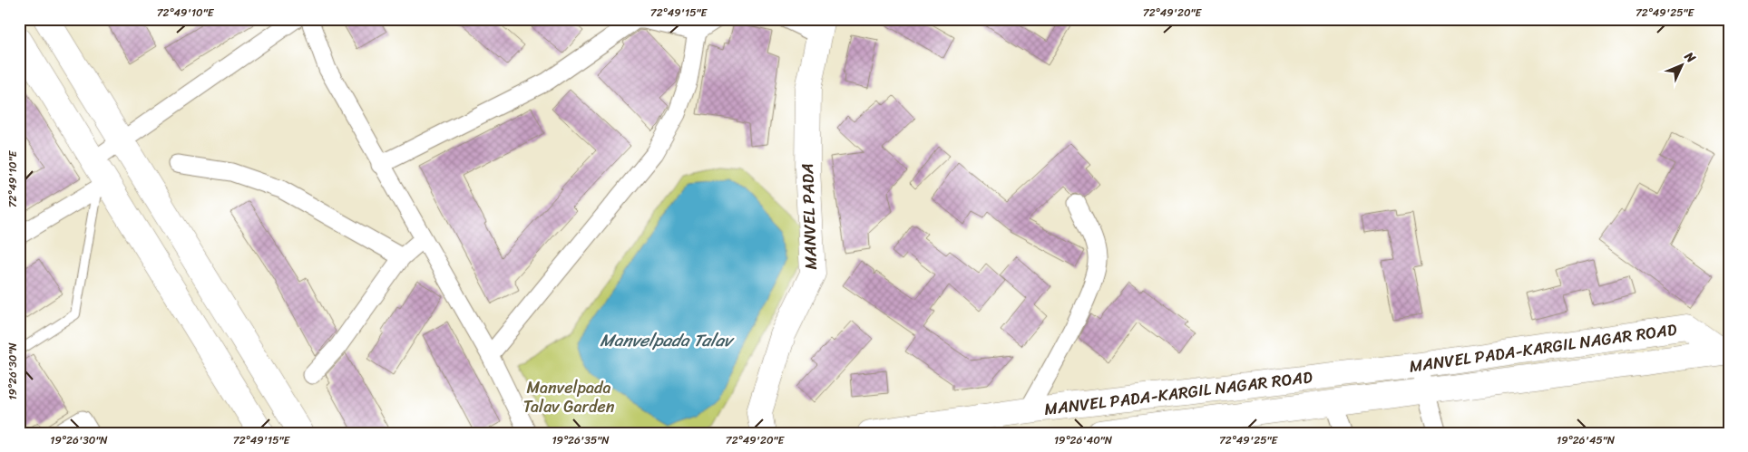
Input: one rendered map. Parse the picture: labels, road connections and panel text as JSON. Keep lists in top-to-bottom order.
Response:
{
  "streets": {
    "street": ["MANVEL PADA", "MANVEL PADA-KARGIL NAGAR ROAD"]
  },
  "water": ["Manvelpada Talav"],
  "parks": ["Manvelpada Talav Garden"],
  "north": "top right",
  "coordinates": [
    "72°49'10\"E",
    "72°49'15\"E",
    "72°49'20\"E",
    "72°49'25\"E",
    "19°26'30\"N",
    "19°26'35\"N",
    "19°26'40\"N",
    "19°26'45\"N"
  ]
}
